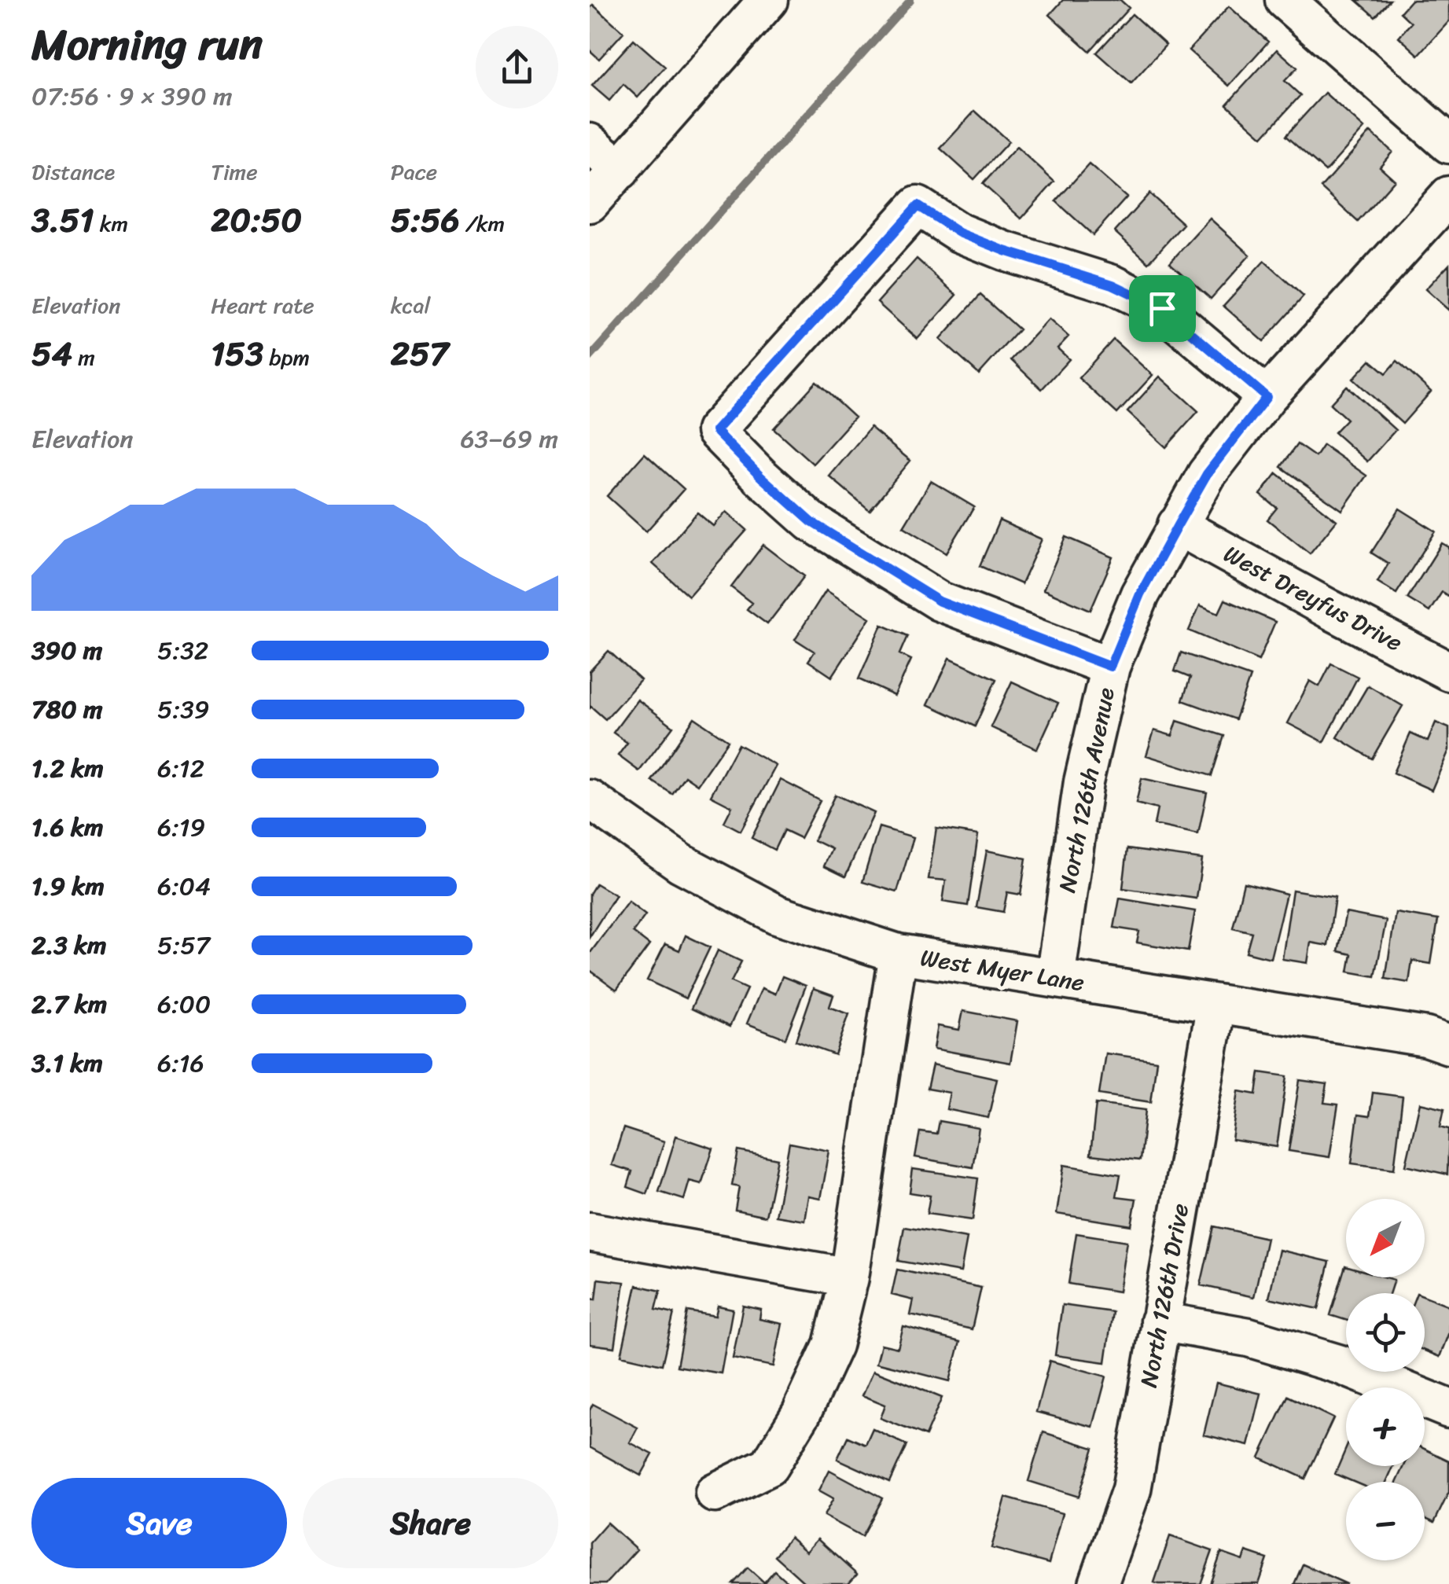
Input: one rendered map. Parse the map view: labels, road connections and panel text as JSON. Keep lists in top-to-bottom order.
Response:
{
  "streets": {
    "street": [
      "West Dreyfus Drive",
      "North 126th Avenue",
      "West Myer Lane",
      "North 126th Drive"
    ]
  },
  "crossings": [
    ["West Dreyfus Drive", "North 126th Avenue"],
    ["North 126th Avenue", "West Myer Lane"],
    ["West Myer Lane", "North 126th Drive"]
  ],
  "north": "bottom left",
  "page": {
    "heading": ["Morning run", "07:56 · 9 × 390 m"],
    "stats": [
      ["Distance", "3.51 km"],
      ["Time", "20:50"],
      ["Pace", "5:56 /km"],
      ["Elevation", "54 m"],
      ["Heart rate", "153 bpm"],
      ["kcal", "257"]
    ],
    "chart": ["Elevation", "63–69 m"],
    "list": [
      {
        "name": "390 m",
        "note": "5:32"
      },
      {
        "name": "780 m",
        "note": "5:39"
      },
      {
        "name": "1.2 km",
        "note": "6:12"
      },
      {
        "name": "1.6 km",
        "note": "6:19"
      },
      {
        "name": "1.9 km",
        "note": "6:04"
      },
      {
        "name": "2.3 km",
        "note": "5:57"
      },
      {
        "name": "2.7 km",
        "note": "6:00"
      },
      {
        "name": "3.1 km",
        "note": "6:16"
      }
    ],
    "map_buttons": ["+", "−"],
    "buttons": ["Save", "Share"]
  }
}
